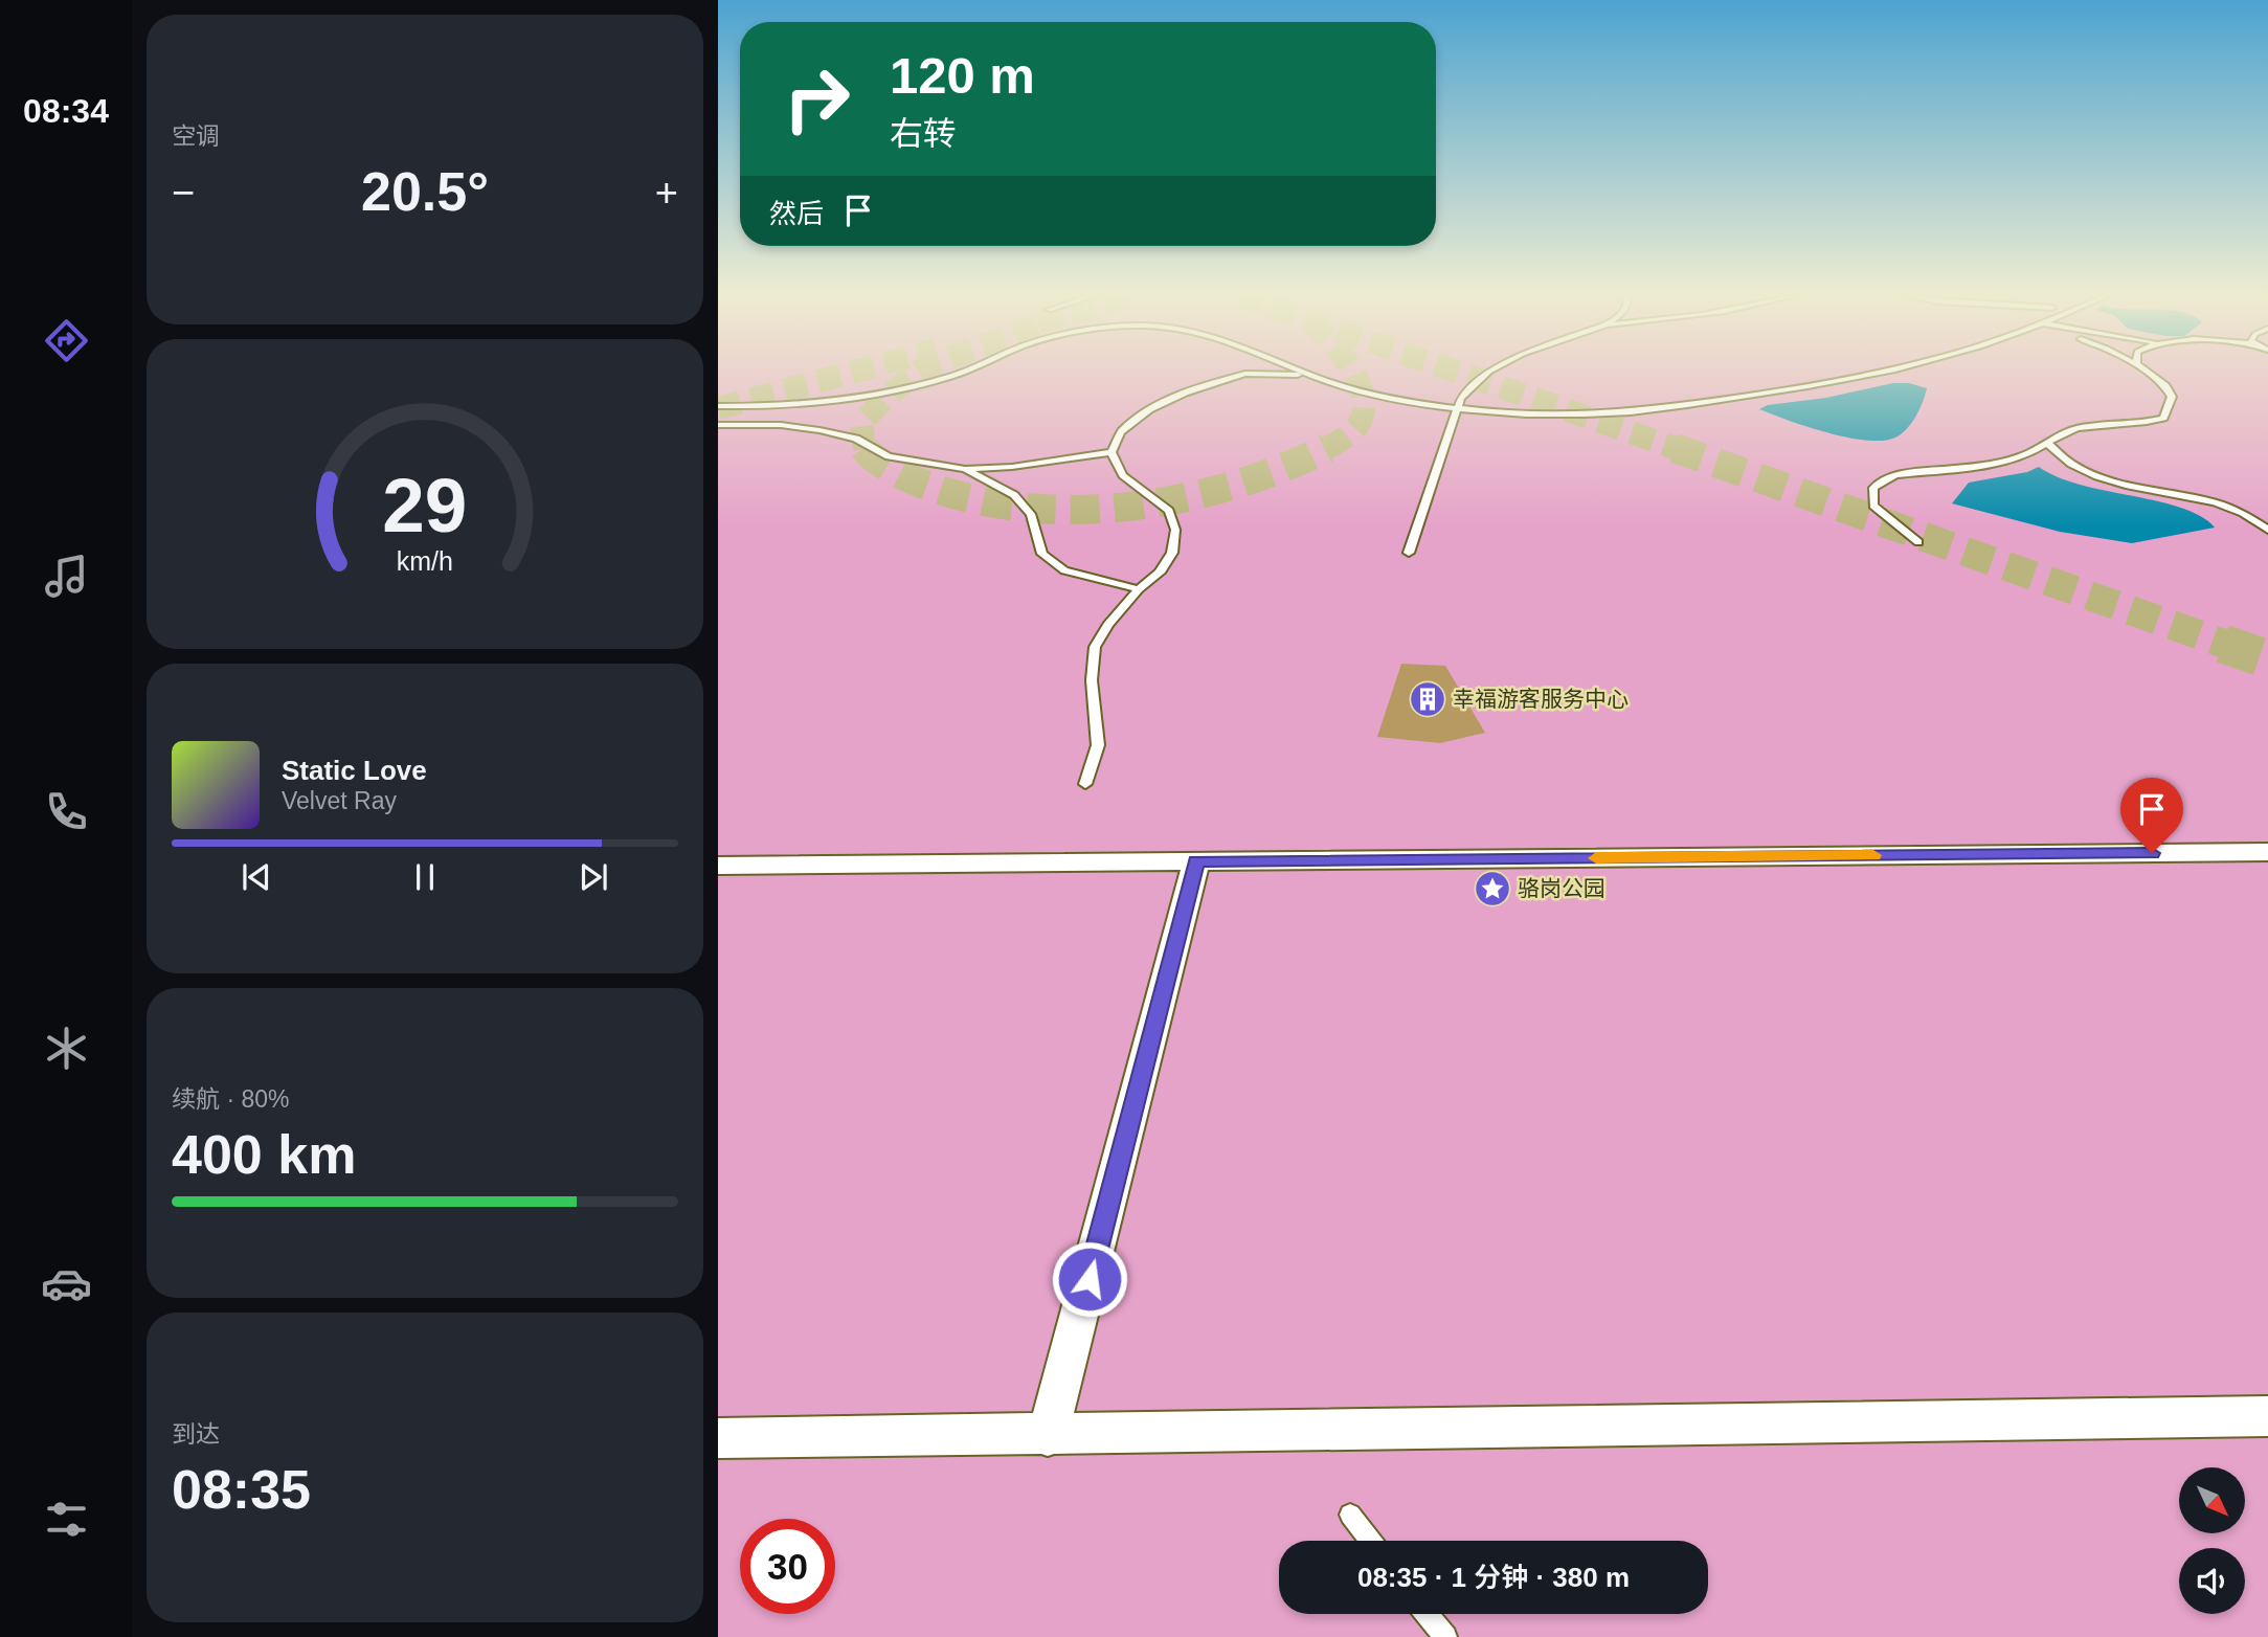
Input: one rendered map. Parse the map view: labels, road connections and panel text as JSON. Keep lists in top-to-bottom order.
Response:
{
  "places": {
    "building": ["幸福游客服务中心"],
    "place": ["骆岗公园"]
  },
  "north": "bottom right",
  "page": {
    "tabs": "08:34",
    "tile": [
      "空调",
      ["续航 · 80%", "400 km"],
      ["到达", "08:35"]
    ],
    "turn": ["120 m", "右转"],
    "heat": ["−", "20.5°", "+"],
    "then": "然后",
    "song": ["Static Love", "Velvet Ray"],
    "limit": "30",
    "trip": "08:35 · 1 分钟 · 380 m",
    "gauge": ["29", "km/h"]
  }
}
